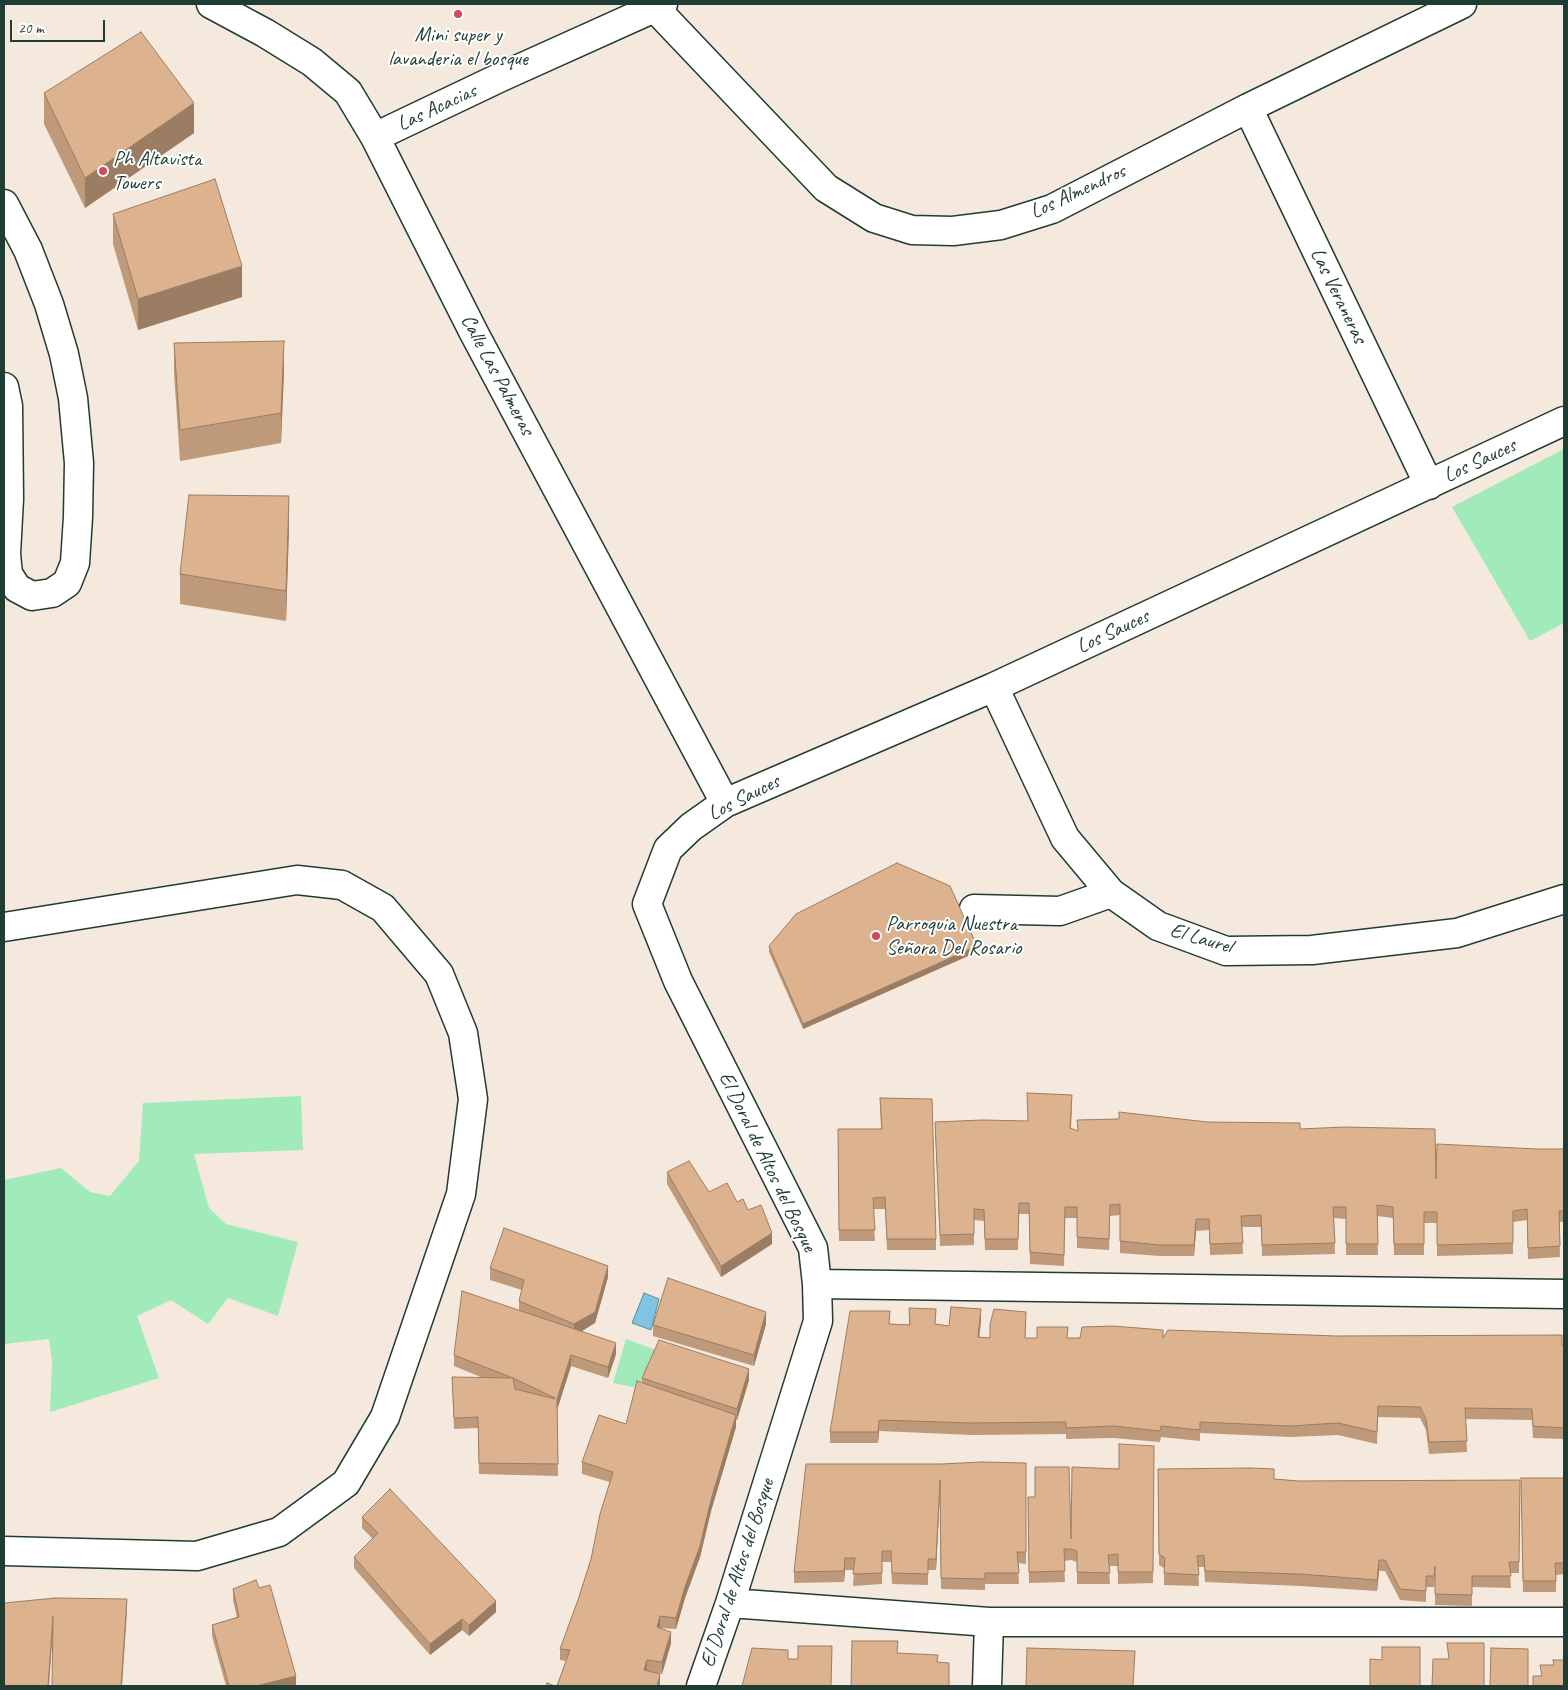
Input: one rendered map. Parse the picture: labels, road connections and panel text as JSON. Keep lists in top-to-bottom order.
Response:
{
  "streets": {
    "street": [
      "Las Acacias",
      "Los Almendros",
      "Las Veraneras",
      "Calle Las Palmeras",
      "Los Sauces",
      "El Laurel",
      "El Doral de Altos del Bosque"
    ]
  },
  "crossings": [
    ["Las Acacias", "Los Almendros"],
    ["Las Acacias", "Calle Las Palmeras"],
    ["Los Almendros", "Las Veraneras"],
    ["Las Veraneras", "Los Sauces"],
    ["Calle Las Palmeras", "Los Sauces"],
    ["Los Sauces", "El Laurel"],
    ["Los Sauces", "El Doral de Altos del Bosque"]
  ],
  "places": ["Mini super y lavanderia el bosque", "Ph Altavista Towers", "Parroquia Nuestra Señora Del Rosario"],
  "scale_bar": "20 m"
}
